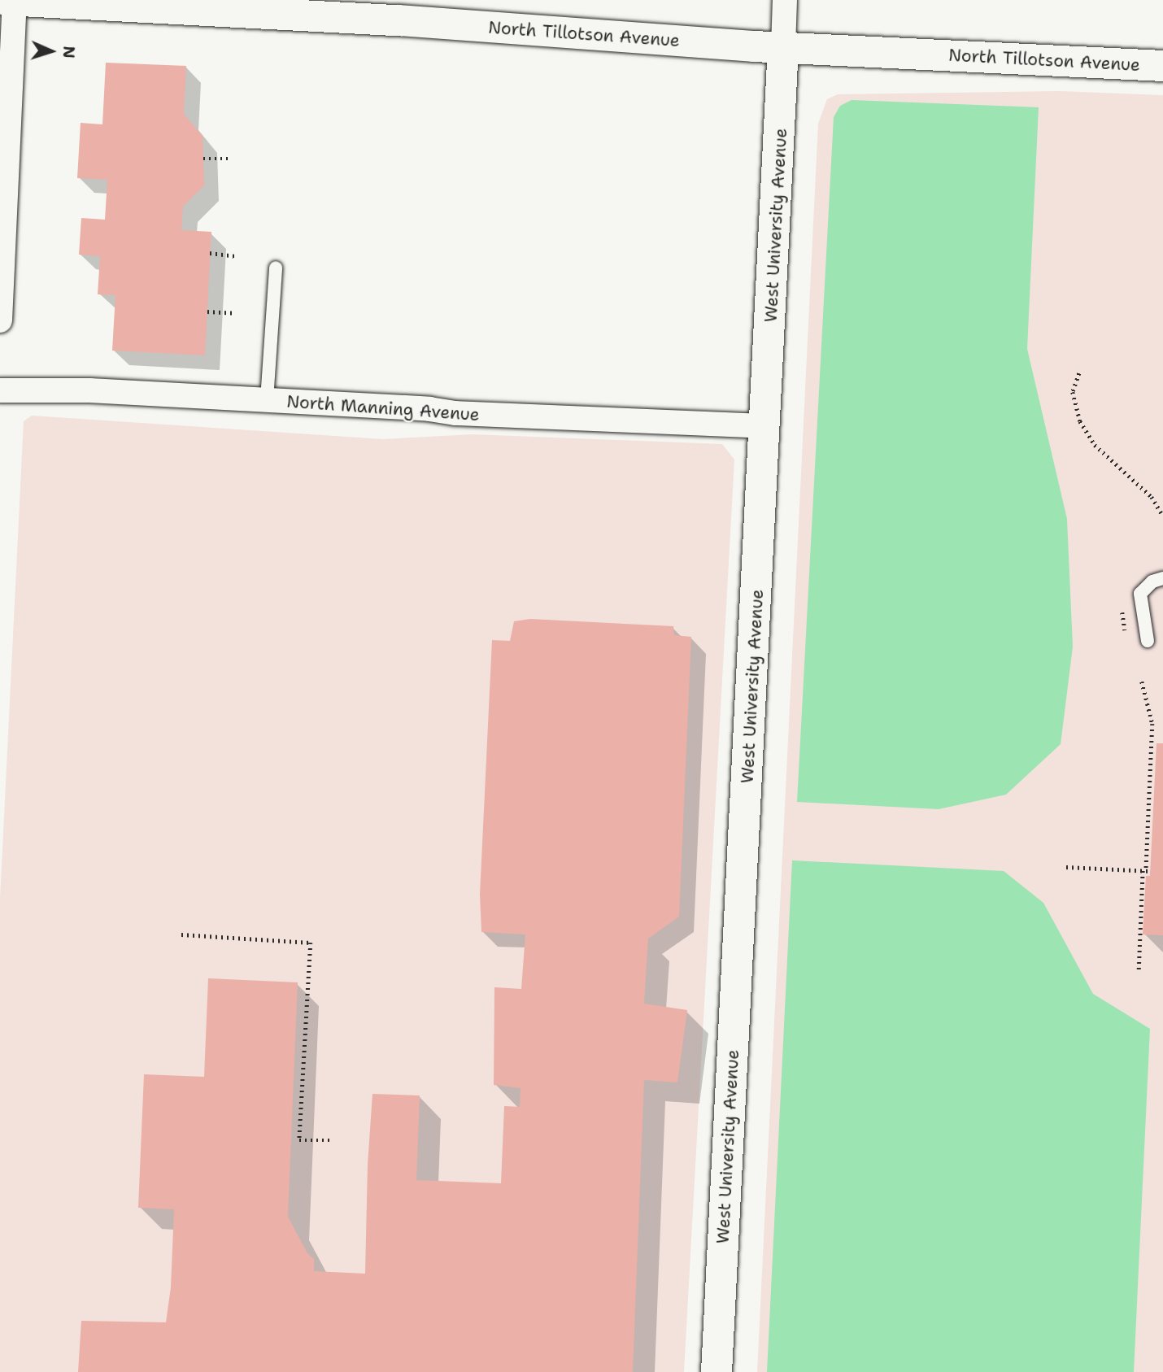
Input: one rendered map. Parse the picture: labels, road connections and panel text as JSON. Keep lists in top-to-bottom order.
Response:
{
  "streets": {
    "street": ["North Tillotson Avenue", "West University Avenue", "North Manning Avenue"]
  },
  "crossings": [
    ["North Tillotson Avenue", "West University Avenue"],
    ["West University Avenue", "North Manning Avenue"]
  ],
  "north": "right"
}
